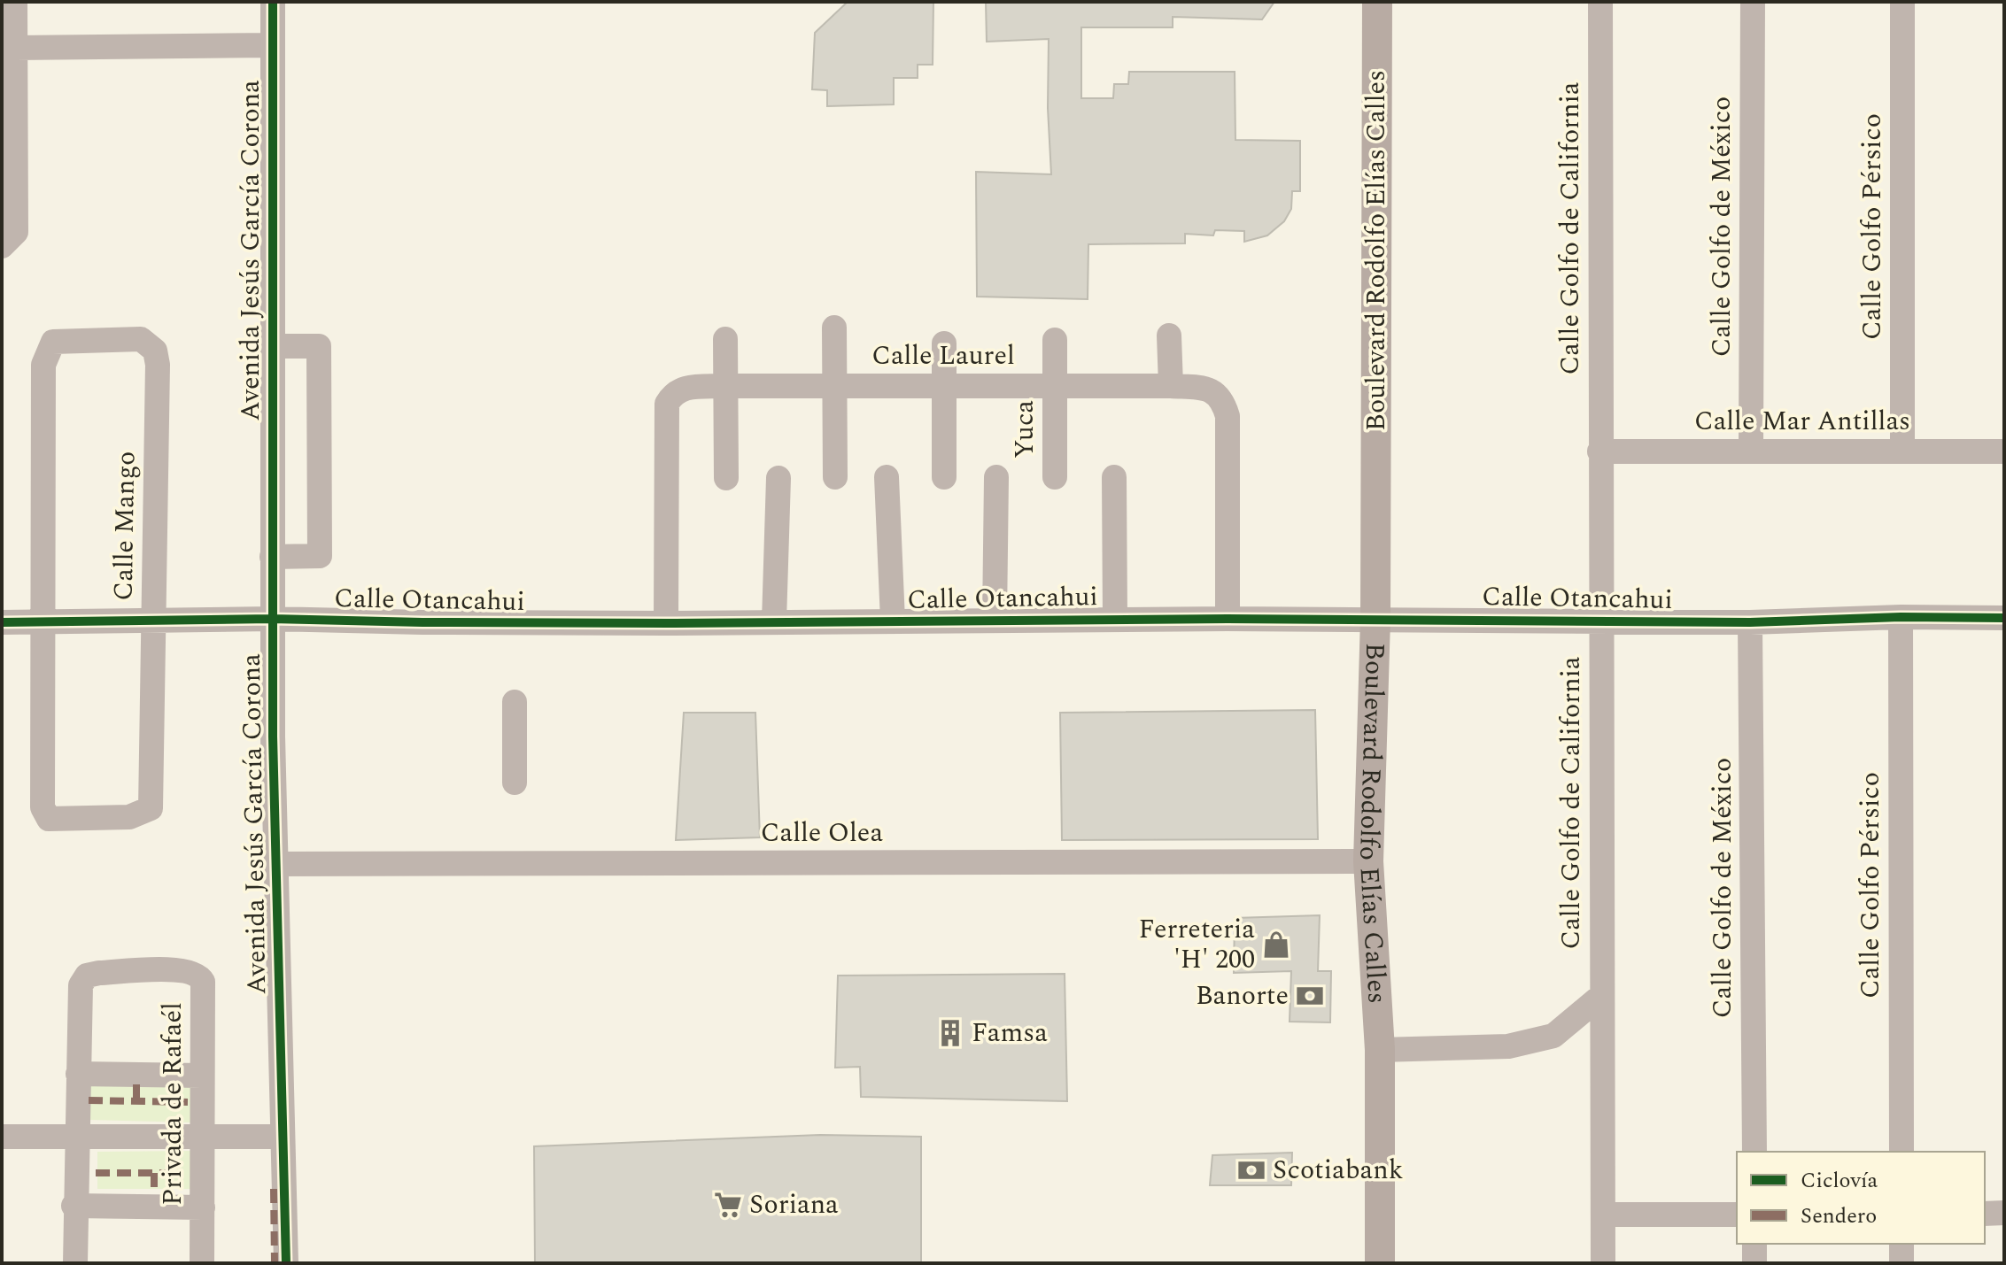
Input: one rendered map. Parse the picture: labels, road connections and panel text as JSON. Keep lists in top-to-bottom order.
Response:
{
  "streets": {
    "main road": ["Boulevard Rodolfo Elías Calles"],
    "street": [
      "Calle Golfo de México",
      "Calle Golfo Pérsico",
      "Calle Golfo de California",
      "Avenida Jesús García Corona",
      "Calle Laurel",
      "Calle Mar Antillas",
      "Yuca",
      "Calle Mango",
      "Calle Otancahui",
      "Calle Olea",
      "Privada de Rafaél"
    ]
  },
  "crossings": [
    ["Calle Golfo de México", "Calle Mar Antillas"],
    ["Calle Golfo de México", "Calle Otancahui"],
    ["Calle Golfo Pérsico", "Calle Mar Antillas"],
    ["Calle Golfo Pérsico", "Calle Otancahui"],
    ["Calle Golfo de California", "Calle Mar Antillas"],
    ["Calle Golfo de California", "Calle Otancahui"],
    ["Avenida Jesús García Corona", "Calle Otancahui"],
    ["Avenida Jesús García Corona", "Calle Olea"],
    ["Boulevard Rodolfo Elías Calles", "Calle Otancahui"],
    ["Boulevard Rodolfo Elías Calles", "Calle Olea"],
    ["Calle Laurel", "Yuca"],
    ["Calle Laurel", "Calle Otancahui"],
    ["Calle Mango", "Calle Otancahui"]
  ],
  "places": {
    "shop": ["Ferreteria 'H' 200"],
    "bank": ["Banorte", "Scotiabank"],
    "building": ["Famsa"],
    "supermarket": ["Soriana"]
  },
  "legend": ["Ciclovía", "Sendero"]
}
